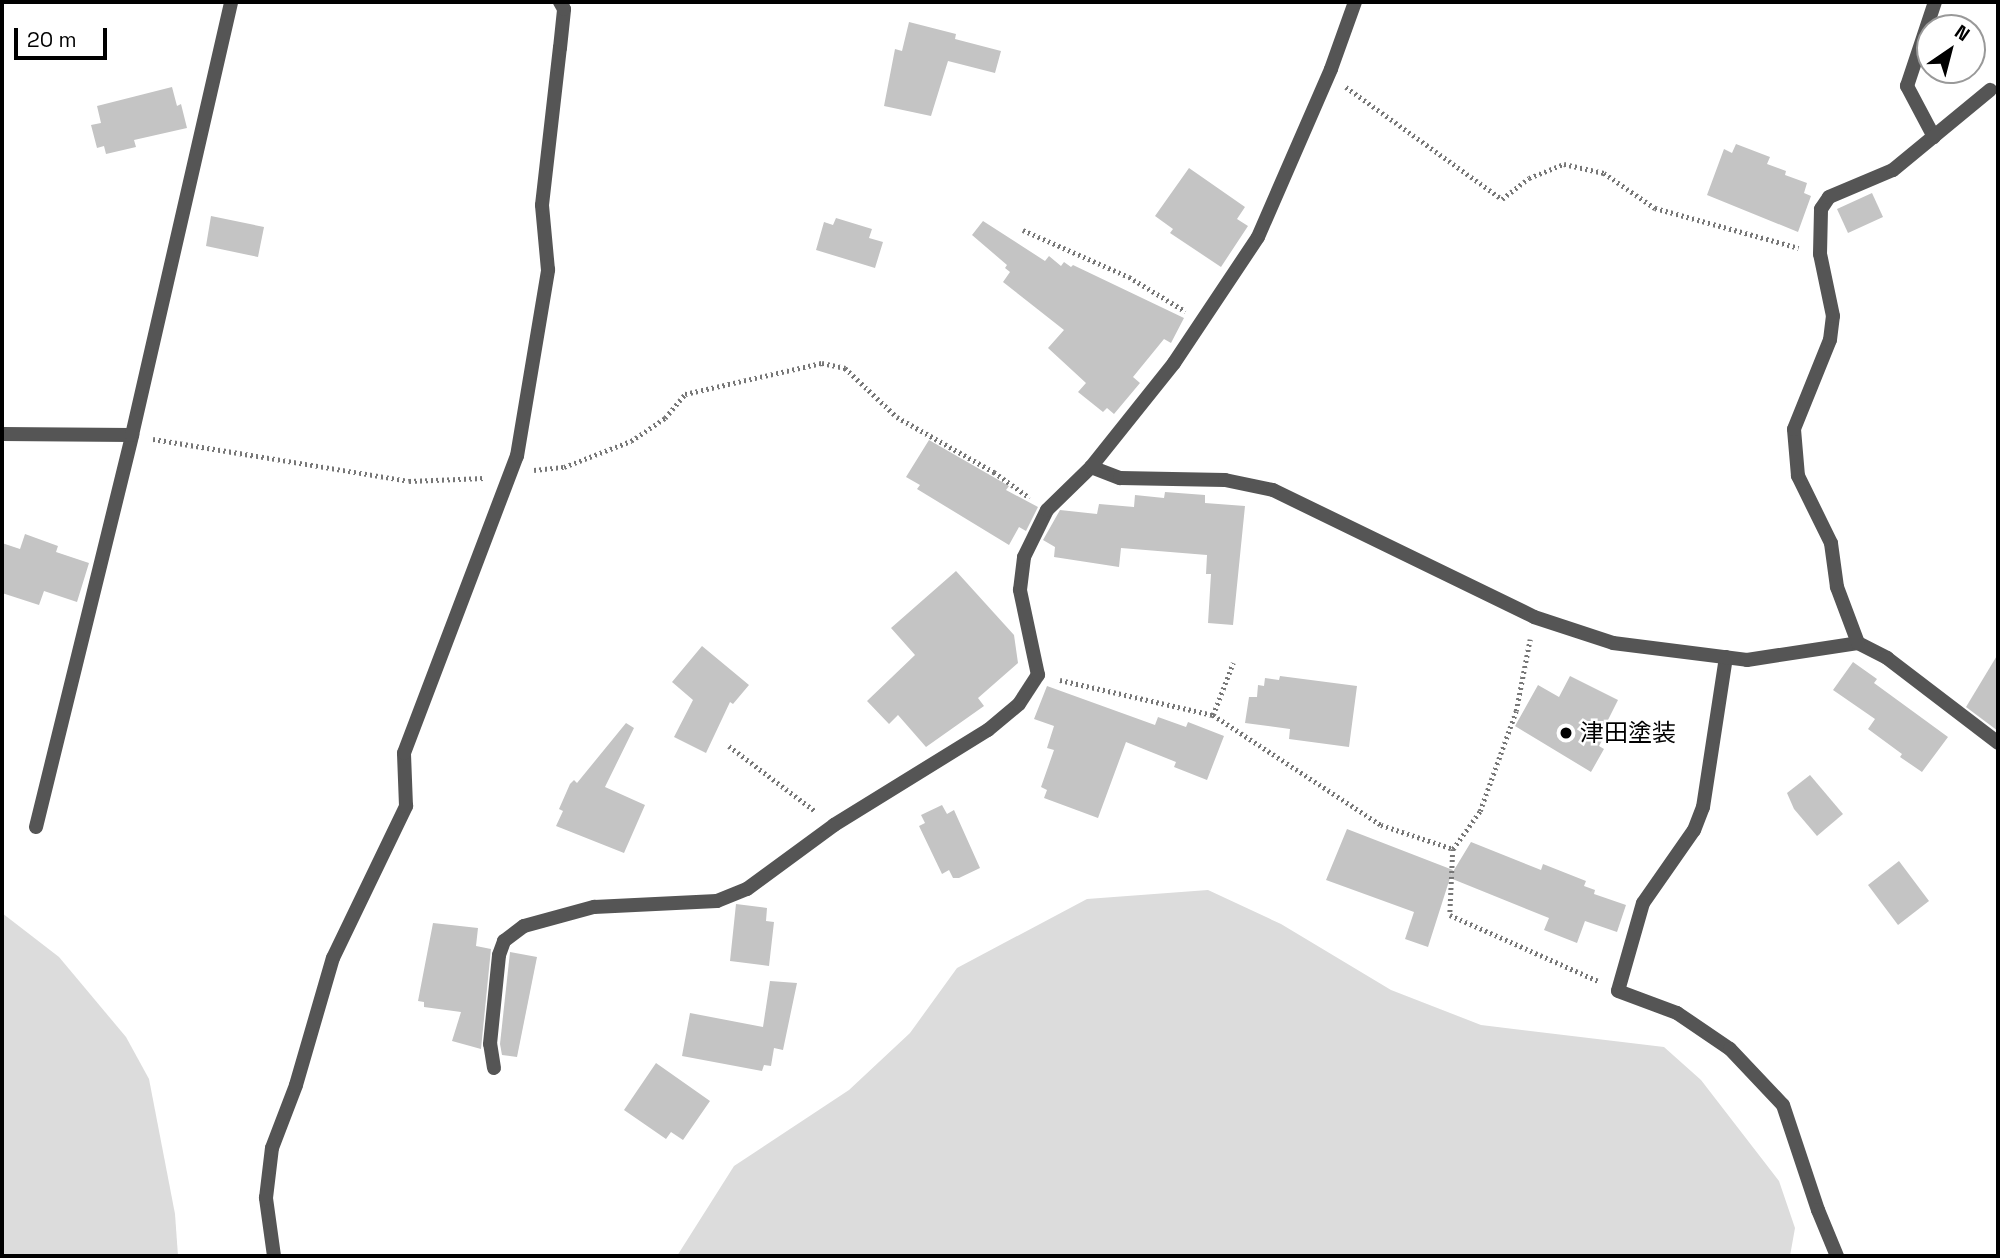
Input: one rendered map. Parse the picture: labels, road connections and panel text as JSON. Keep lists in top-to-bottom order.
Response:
{
  "places": ["津田塗装"],
  "scale_bar": "20 m",
  "north": "top right"
}
